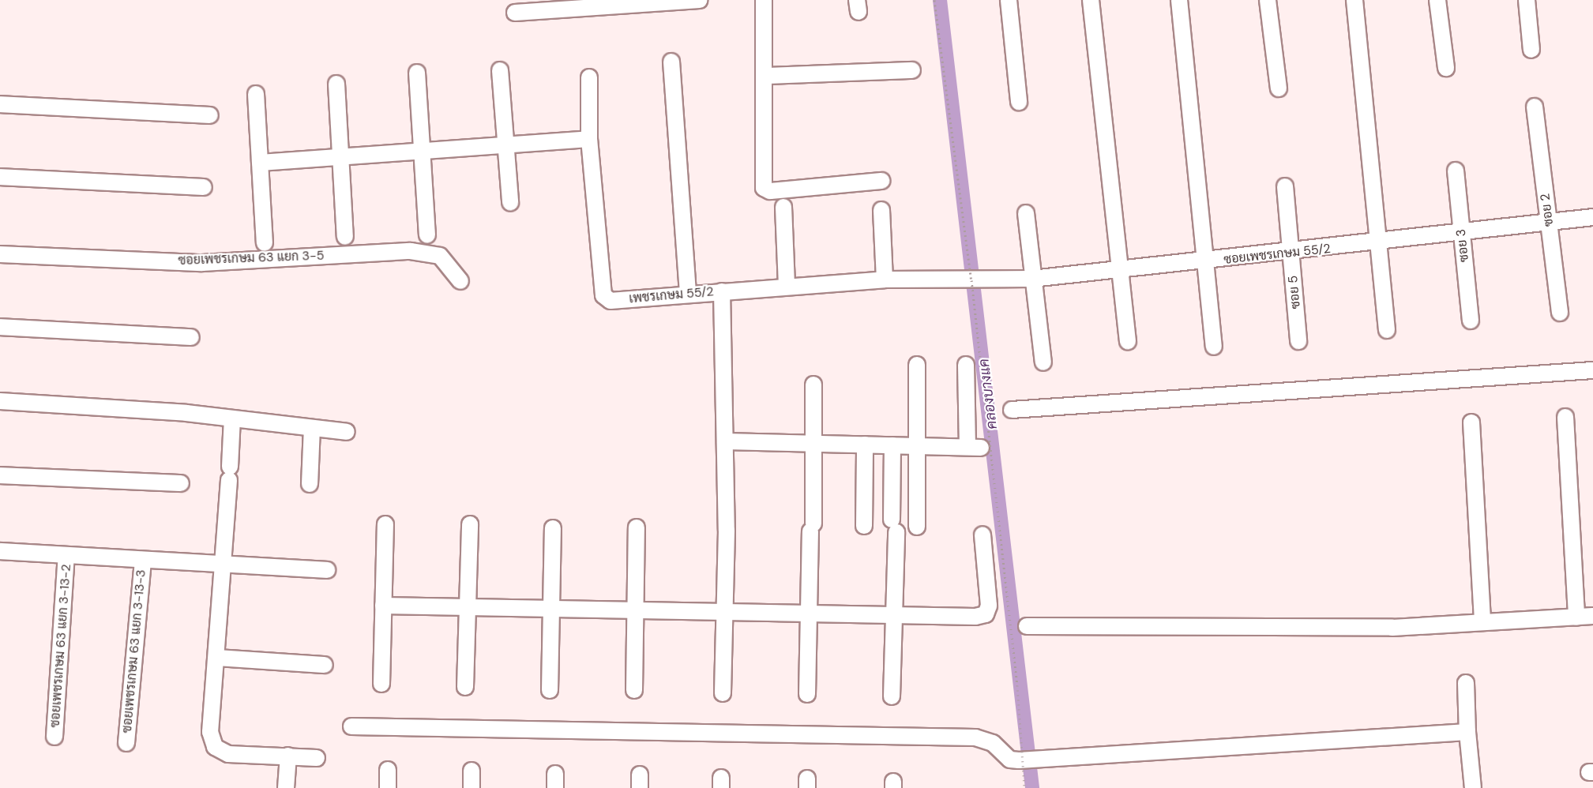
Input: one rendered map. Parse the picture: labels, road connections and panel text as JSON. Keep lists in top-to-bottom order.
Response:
{
  "streets": {
    "street": [
      "ซอย 2",
      "ซอย 3",
      "ซอยเพชรเกษม 55/2",
      "ซอยเพชรเกษม 63 แยก 3-5",
      "ซอย 5",
      "เพชรเกษม 55/2",
      "ซอยเพชรเกษม 63 แยก 3-13-2",
      "ซอยเพชรเกษม 63 แยก 3-13-3"
    ]
  },
  "crossings": [
    ["ซอย 2", "ซอยเพชรเกษม 55/2"],
    ["ซอย 3", "ซอยเพชรเกษม 55/2"],
    ["ซอยเพชรเกษม 55/2", "ซอย 5"],
    ["ซอยเพชรเกษม 55/2", "เพชรเกษม 55/2"]
  ],
  "water": ["คลองบางแค"]
}
